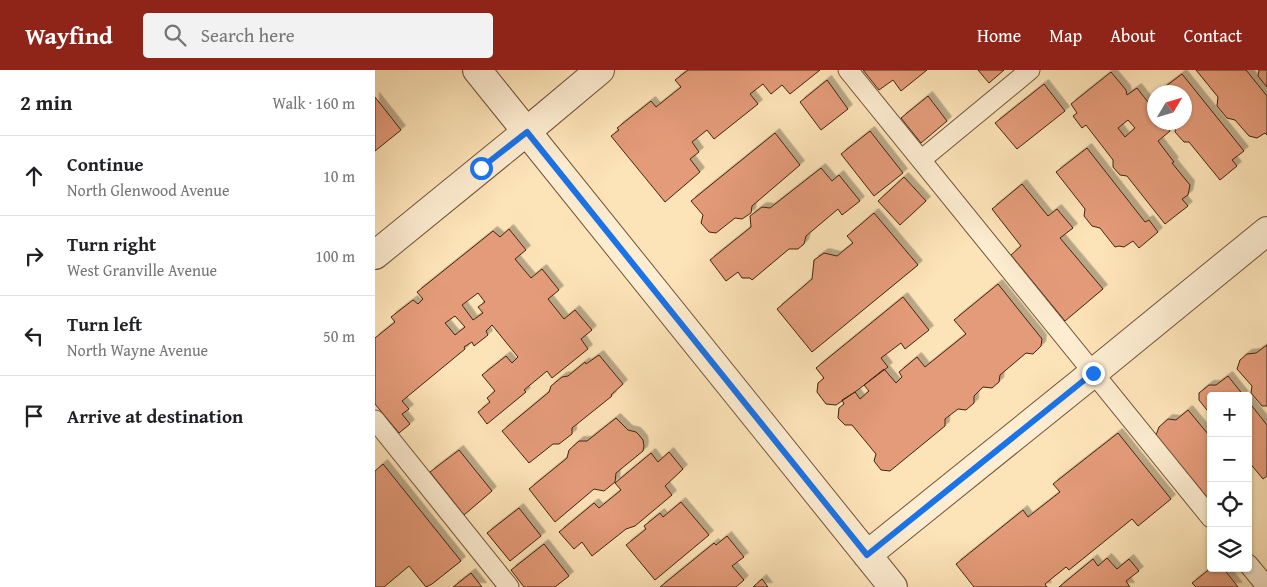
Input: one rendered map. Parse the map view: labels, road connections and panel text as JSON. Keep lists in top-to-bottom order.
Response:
{
  "north": "top right",
  "page": {
    "header": "Wayfind",
    "search": "Search here",
    "nav": [
      "Home",
      "Map",
      "About",
      "Contact"
    ],
    "heading": ["2 min", "Walk · 160 m"],
    "list": [
      ["Continue", "North Glenwood Avenue", "10 m"],
      ["Turn right", "West Granville Avenue", "100 m"],
      ["Turn left", "North Wayne Avenue", "50 m"],
      "Arrive at destination"
    ],
    "map_buttons": ["+", "−"]
  }
}
